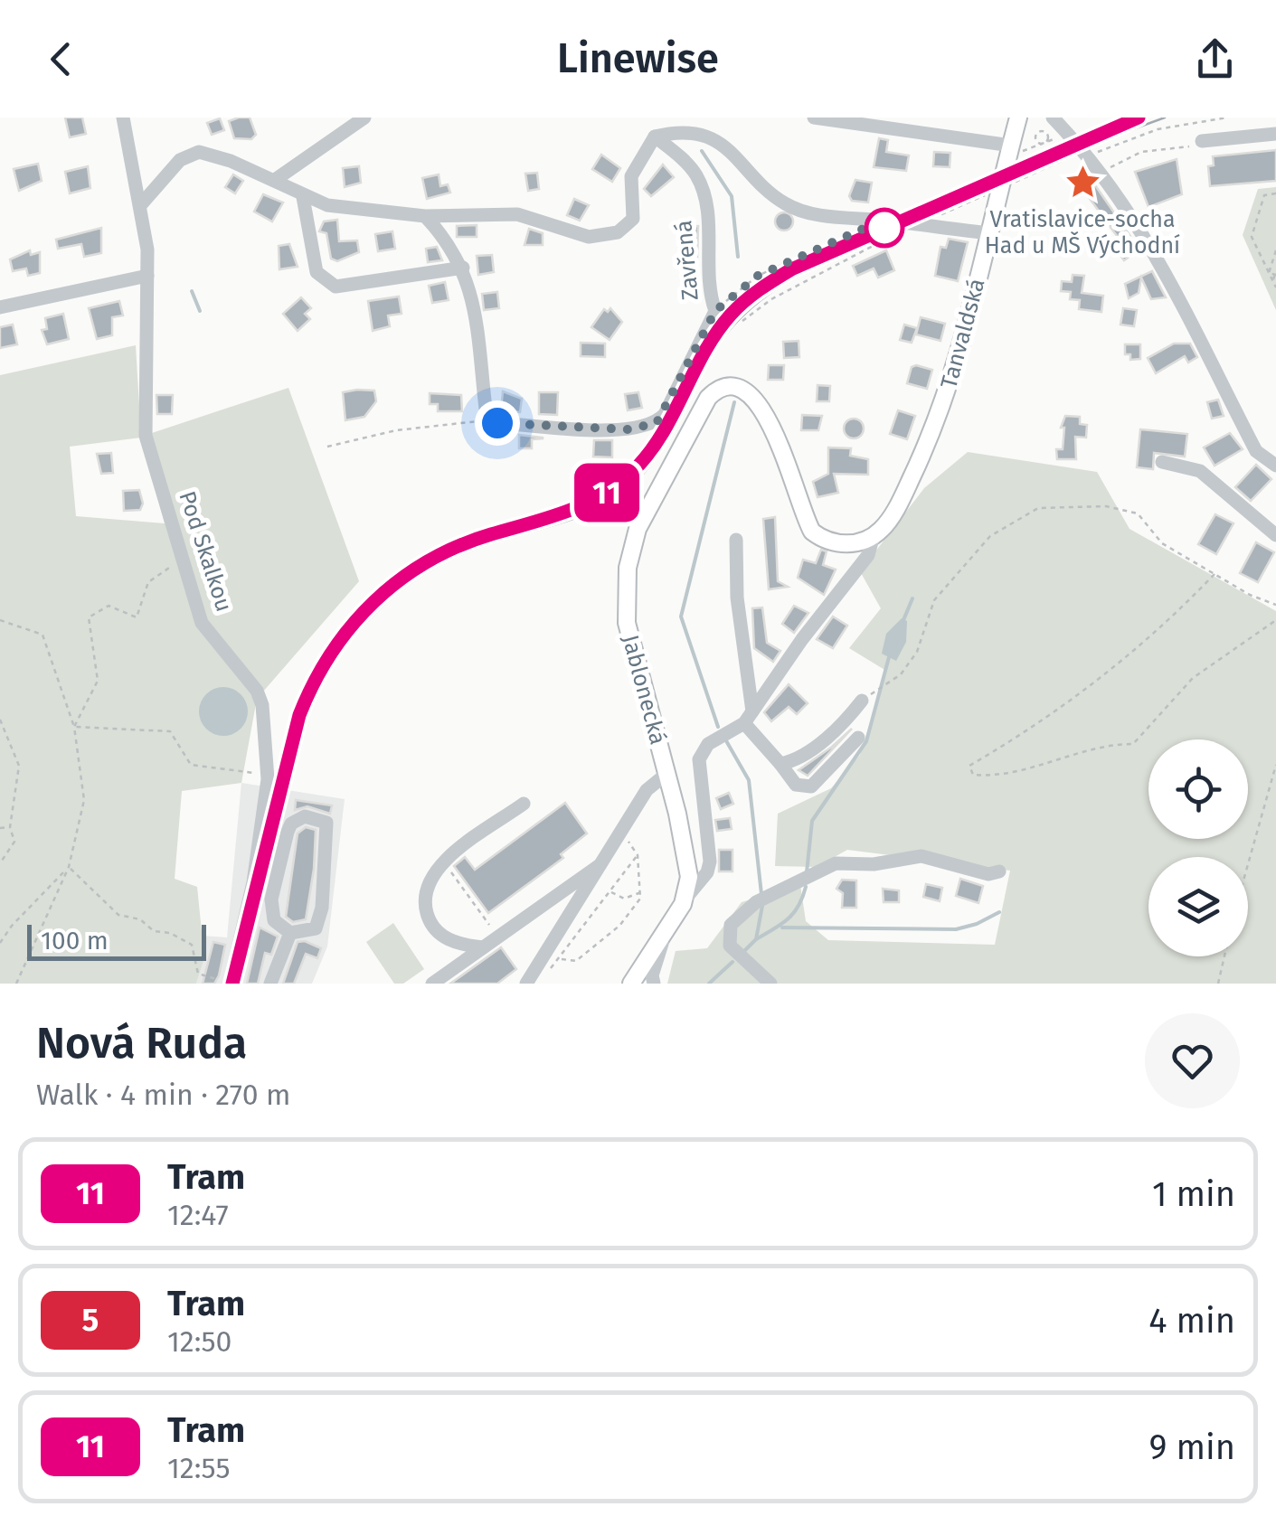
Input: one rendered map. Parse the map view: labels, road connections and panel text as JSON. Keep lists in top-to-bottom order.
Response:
{
  "streets": {
    "main road": ["Tanvaldská", "Jablonecká"],
    "street": ["Zavřená", "Pod Skalkou"]
  },
  "crossings": [
    ["Tanvaldská", "Jablonecká"]
  ],
  "places": {
    "place": ["Vratislavice-socha Had u MŠ Východní"]
  },
  "lines": ["tram line 11"],
  "scale_bar": "100 m",
  "page": {
    "header": "Linewise",
    "on_map": "11",
    "scale": "100 m",
    "heading": ["Nová Ruda", "Walk · 4 min · 270 m"],
    "list": [
      {
        "mark": "11",
        "name": "Tram",
        "note": "12:47",
        "value": "1 min"
      },
      {
        "mark": "5",
        "name": "Tram",
        "note": "12:50",
        "value": "4 min"
      },
      {
        "mark": "11",
        "name": "Tram",
        "note": "12:55",
        "value": "9 min"
      }
    ]
  }
}
